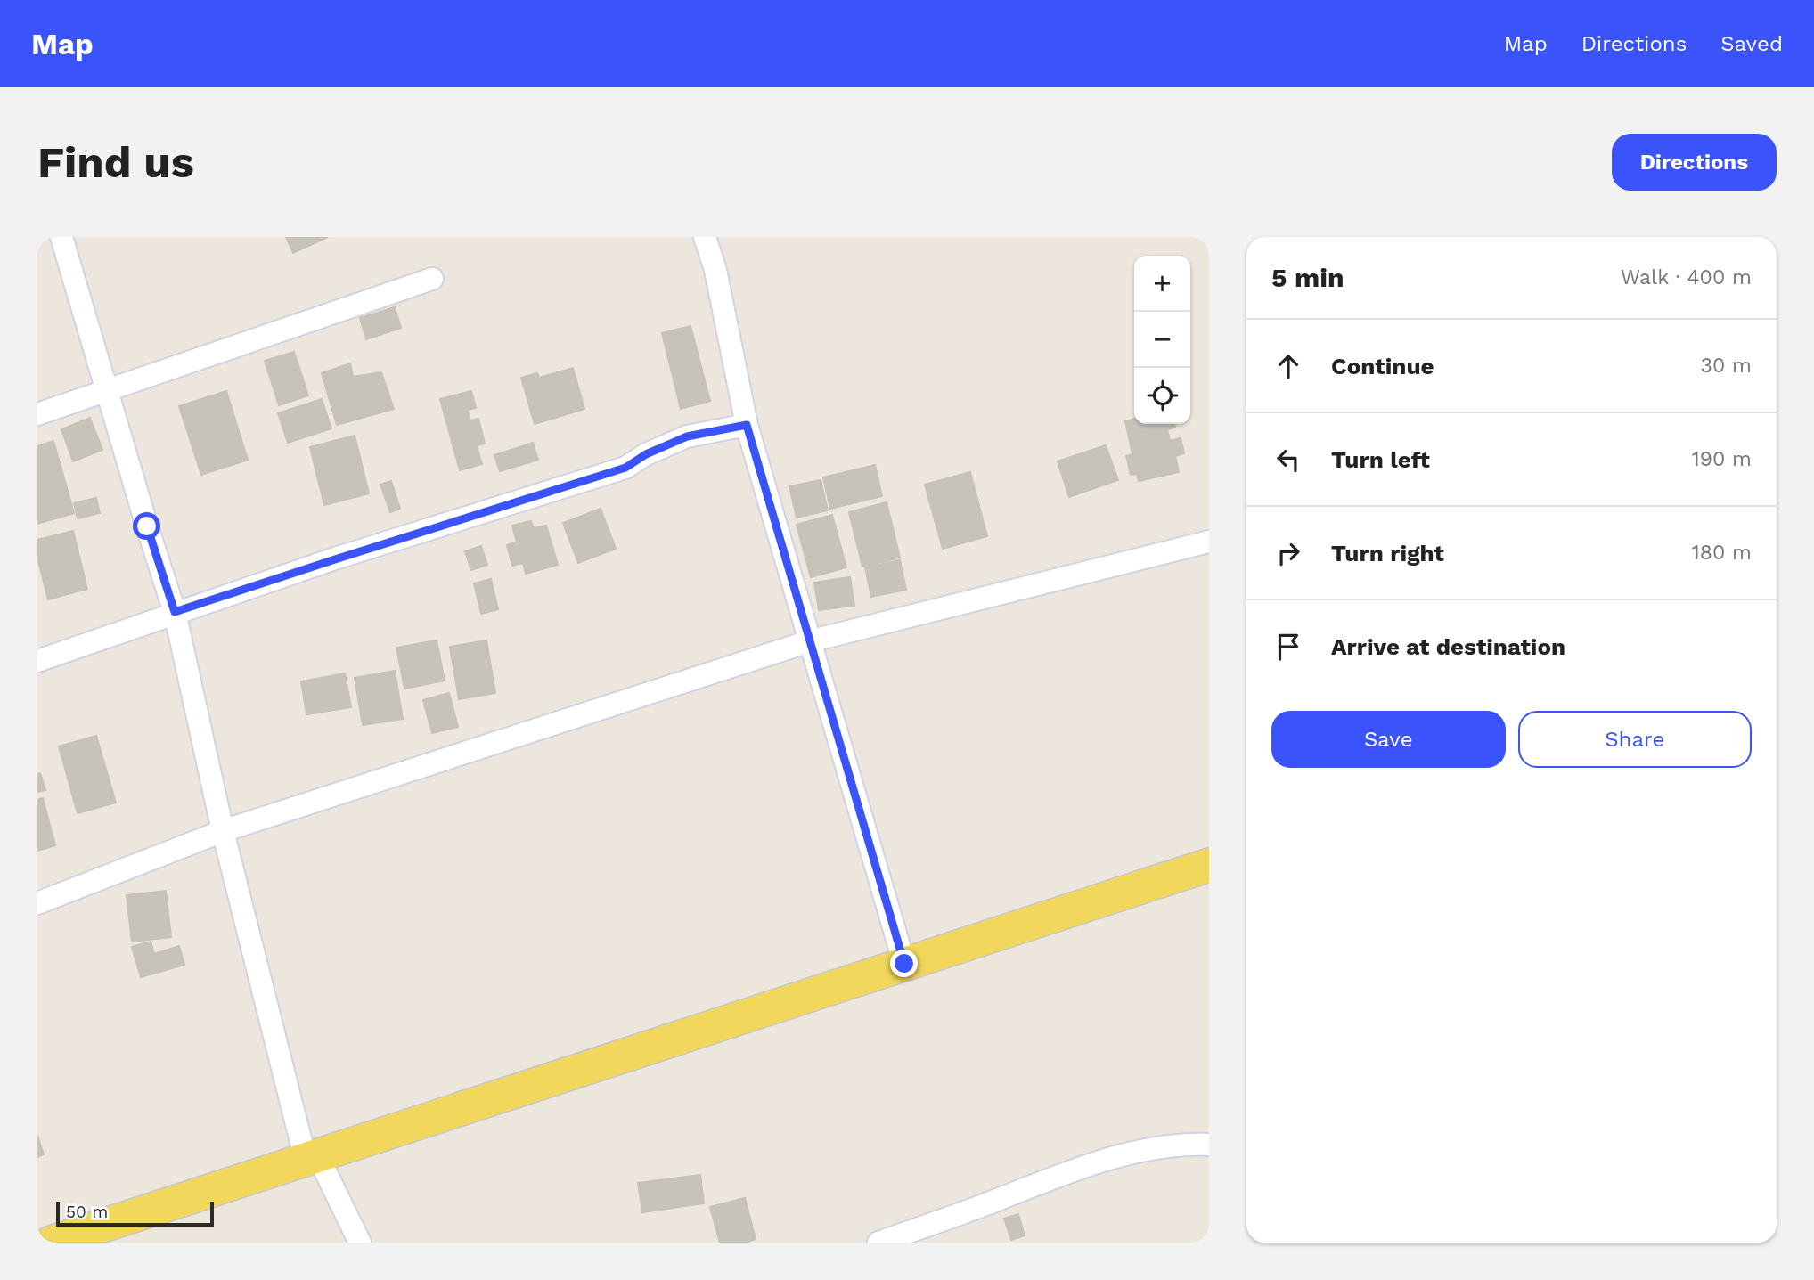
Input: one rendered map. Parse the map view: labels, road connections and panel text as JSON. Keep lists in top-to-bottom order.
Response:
{
  "scale_bar": "50 m",
  "page": {
    "header": "Map",
    "nav": ["Map", "Directions", "Saved"],
    "buttons": [
      "Directions",
      ["Save", "Share"]
    ],
    "title": "Find us",
    "heading": ["5 min", "Walk · 400 m"],
    "map_buttons": ["+", "−"],
    "list": [
      ["Continue", "30 m"],
      ["Turn left", "190 m"],
      ["Turn right", "180 m"],
      "Arrive at destination"
    ],
    "scale": "50 m"
  }
}
